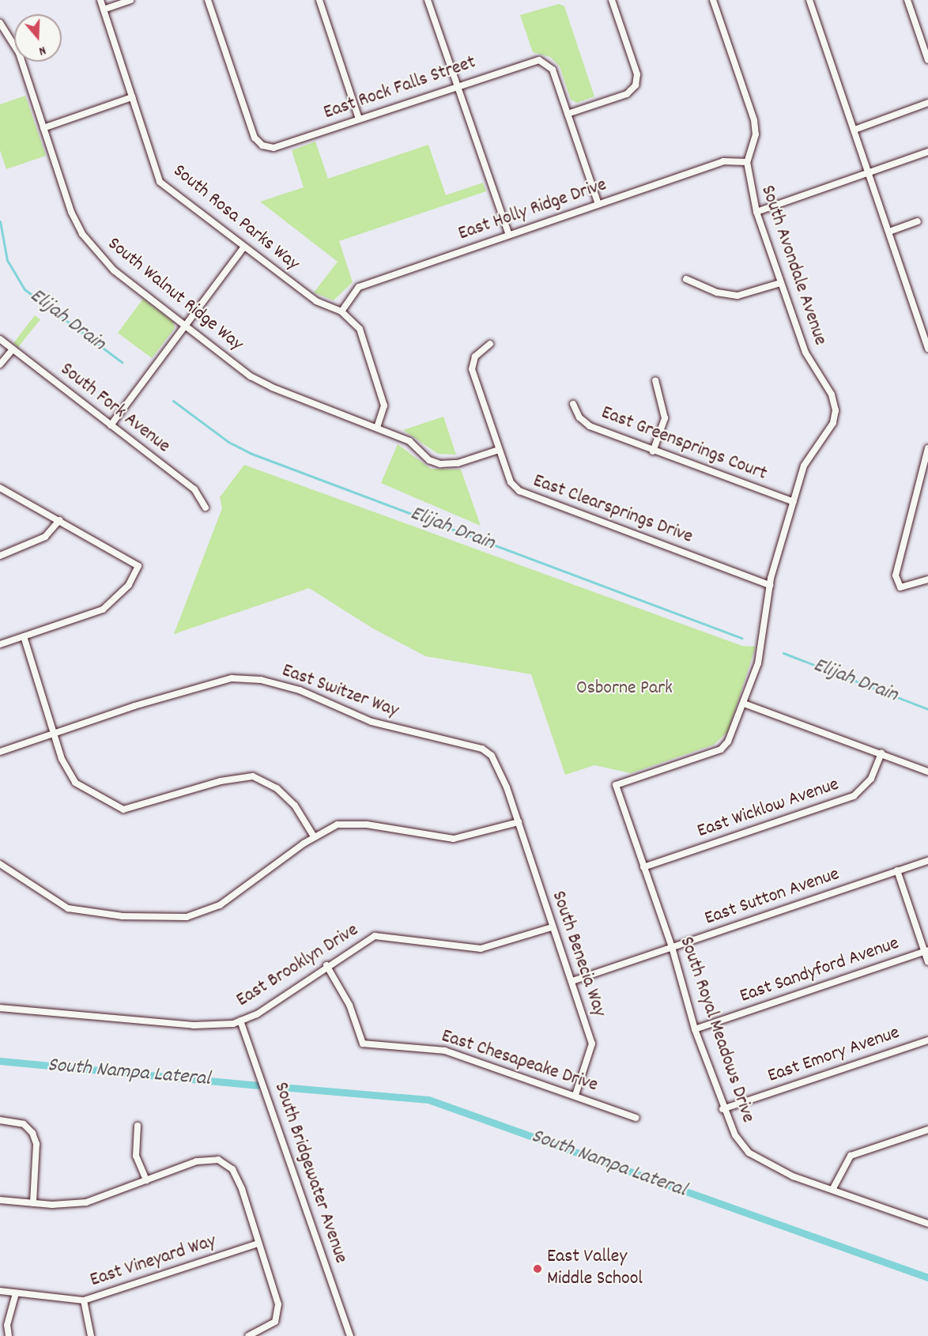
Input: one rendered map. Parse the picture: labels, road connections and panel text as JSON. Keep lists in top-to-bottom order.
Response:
{
  "streets": {
    "street": [
      "East Rock Falls Street",
      "East Holly Ridge Drive",
      "South Rosa Parks Way",
      "South Avondale Avenue",
      "South Walnut Ridge Way",
      "South Fork Avenue",
      "East Greensprings Court",
      "East Clearsprings Drive",
      "East Switzer Way",
      "East Wicklow Avenue",
      "East Sutton Avenue",
      "South Benecia Way",
      "East Brooklyn Drive",
      "East Sandyford Avenue",
      "South Royal Meadows Drive",
      "East Emory Avenue",
      "East Chesapeake Drive",
      "South Bridgewater Avenue",
      "East Vineyard Way"
    ]
  },
  "crossings": [
    ["East Holly Ridge Drive", "South Rosa Parks Way"],
    ["East Holly Ridge Drive", "South Avondale Avenue"],
    ["South Rosa Parks Way", "South Walnut Ridge Way"],
    ["South Avondale Avenue", "East Greensprings Court"],
    ["South Avondale Avenue", "East Clearsprings Drive"],
    ["South Avondale Avenue", "South Royal Meadows Drive"],
    ["South Walnut Ridge Way", "East Clearsprings Drive"],
    ["East Switzer Way", "South Benecia Way"],
    ["East Wicklow Avenue", "South Royal Meadows Drive"],
    ["East Sutton Avenue", "South Benecia Way"],
    ["East Sutton Avenue", "South Royal Meadows Drive"],
    ["South Benecia Way", "East Brooklyn Drive"],
    ["South Benecia Way", "East Chesapeake Drive"],
    ["East Brooklyn Drive", "East Chesapeake Drive"],
    ["East Brooklyn Drive", "South Bridgewater Avenue"],
    ["East Sandyford Avenue", "South Royal Meadows Drive"],
    ["South Royal Meadows Drive", "East Emory Avenue"]
  ],
  "water": ["Elijah Drain", "South Nampa Lateral"],
  "parks": ["Osborne Park"],
  "places": ["East Valley Middle School"],
  "north": "bottom"
}
